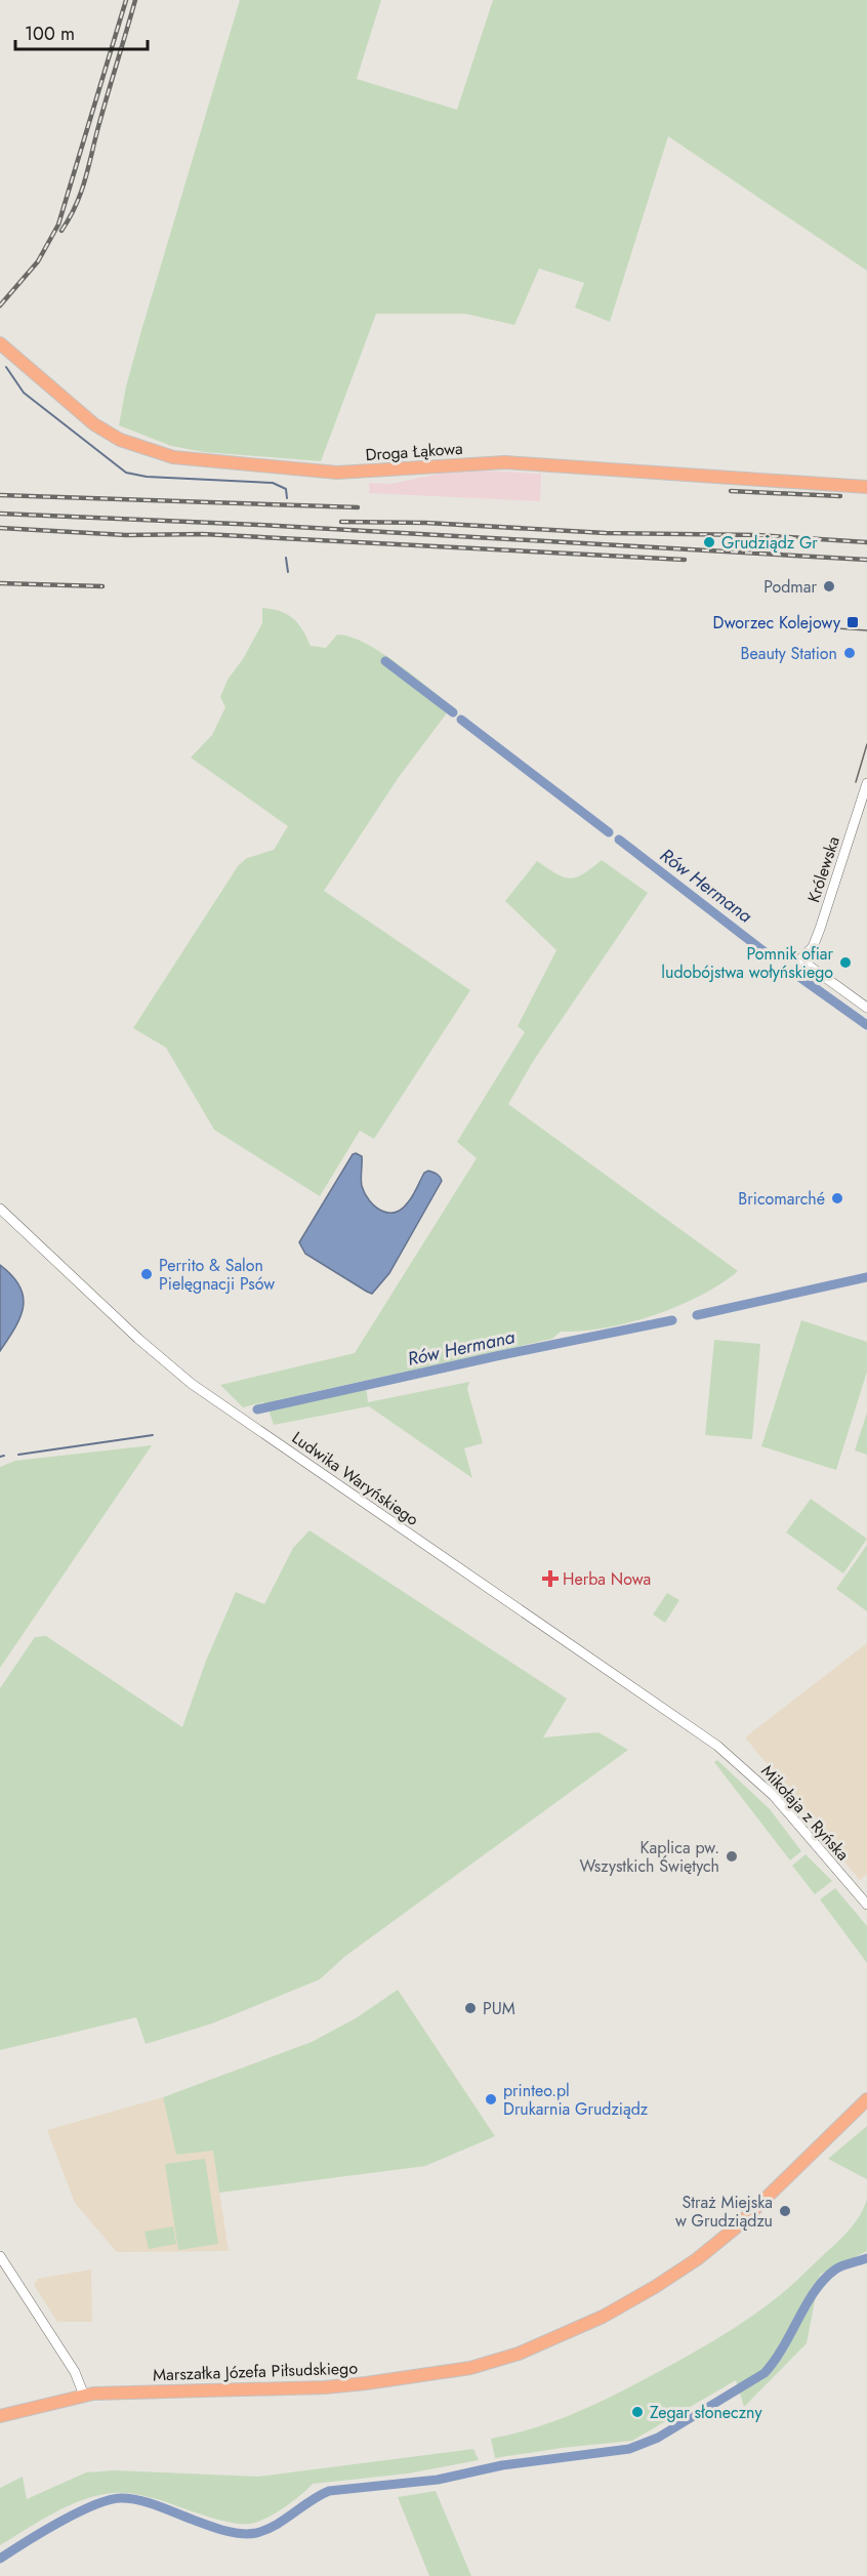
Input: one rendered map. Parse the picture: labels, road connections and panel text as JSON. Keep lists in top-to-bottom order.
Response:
{
  "streets": {
    "main road": ["Droga Łąkowa", "Marszałka Józefa Piłsudskiego"],
    "street": ["Królewska", "Ludwika Waryńskiego", "Mikołaja z Ryńska"]
  },
  "crossings": [
    ["Ludwika Waryńskiego", "Mikołaja z Ryńska"]
  ],
  "water": ["Rów Hermana"],
  "places": {
    "other": [
      "Grudziądz Gr",
      "Podmar",
      "Beauty Station",
      "Pomnik ofiar ludobójstwa wołyńskiego",
      "Bricomarché",
      "Perrito & Salon Pielęgnacji Psów",
      "Kaplica pw. Wszystkich Świętych",
      "PUM",
      "printeo.pl Drukarnia Grudziądz",
      "Straż Miejska w Grudziądzu",
      "Zegar słoneczny"
    ],
    "transit": ["Dworzec Kolejowy"],
    "health": ["Herba Nowa"]
  },
  "scale_bar": "100 m"
}
